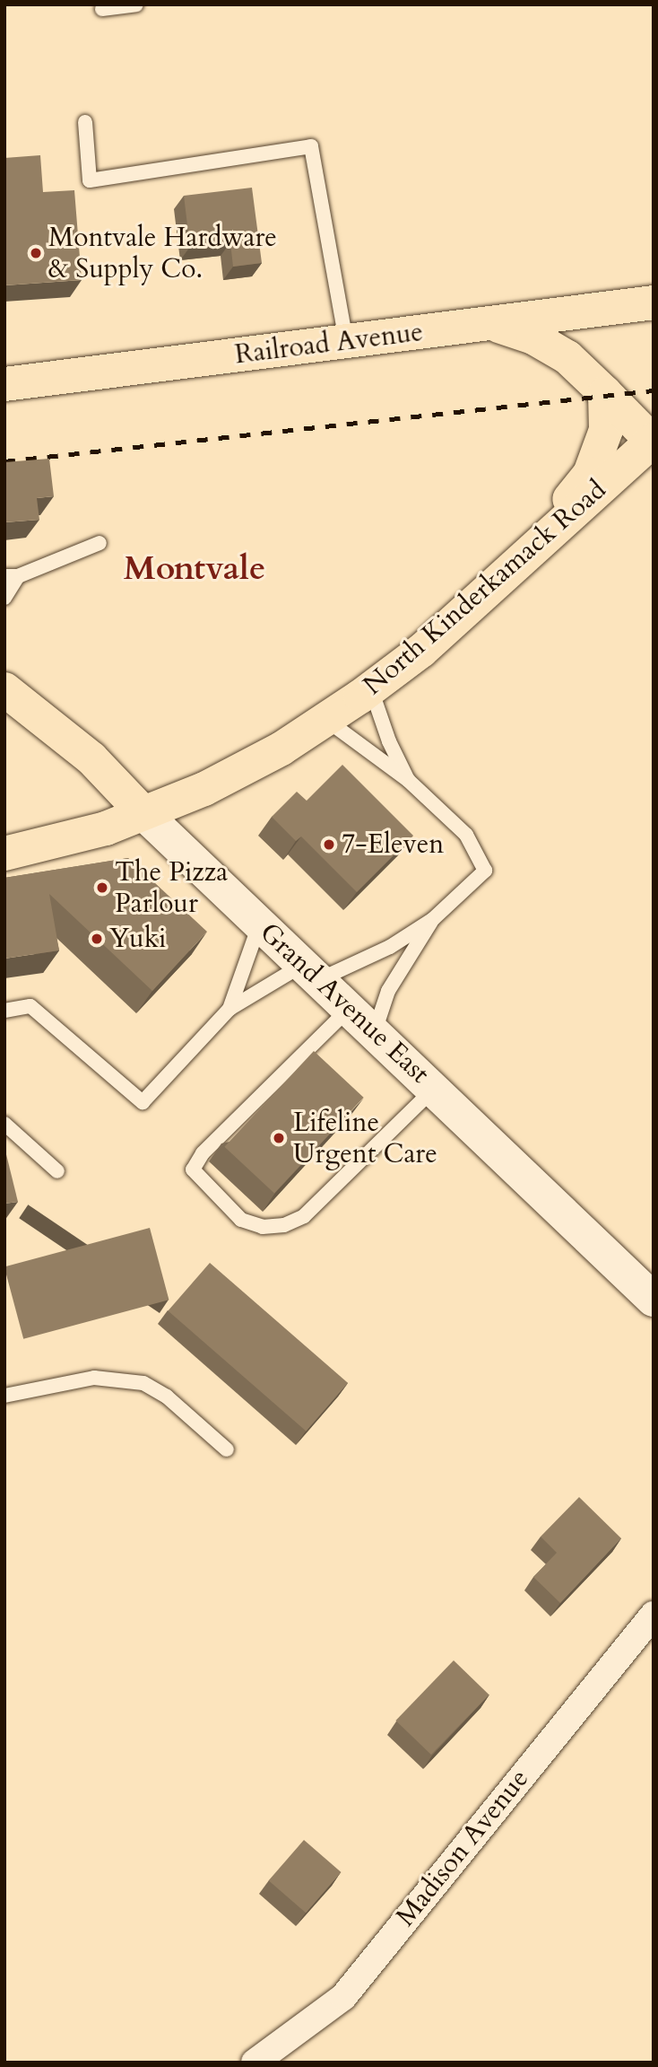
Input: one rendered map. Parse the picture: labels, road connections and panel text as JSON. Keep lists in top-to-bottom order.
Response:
{
  "streets": {
    "main road": ["Railroad Avenue", "North Kinderkamack Road", "Grand Avenue East"],
    "street": ["Madison Avenue"]
  },
  "crossings": [
    ["North Kinderkamack Road", "Grand Avenue East"]
  ],
  "districts": ["Montvale"],
  "places": [
    "Montvale Hardware & Supply Co.",
    "7-Eleven",
    "The Pizza Parlour",
    "Yuki",
    "Lifeline Urgent Care"
  ]
}
